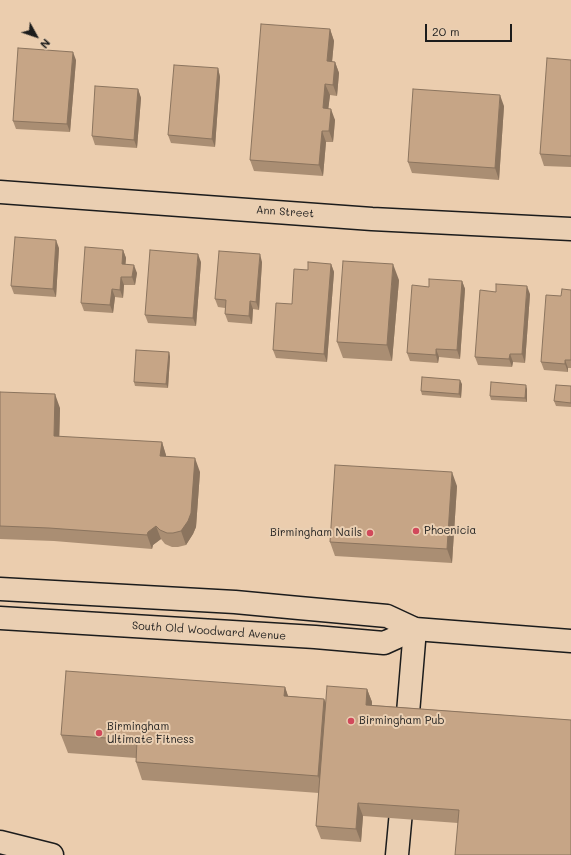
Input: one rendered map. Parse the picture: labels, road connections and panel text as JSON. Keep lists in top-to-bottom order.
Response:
{
  "streets": {
    "street": ["Ann Street", "South Old Woodward Avenue"]
  },
  "places": [
    "Phoenicia",
    "Birmingham Nails",
    "Birmingham Pub",
    "Birmingham Ultimate Fitness"
  ],
  "scale_bar": "20 m",
  "north": "bottom right"
}
